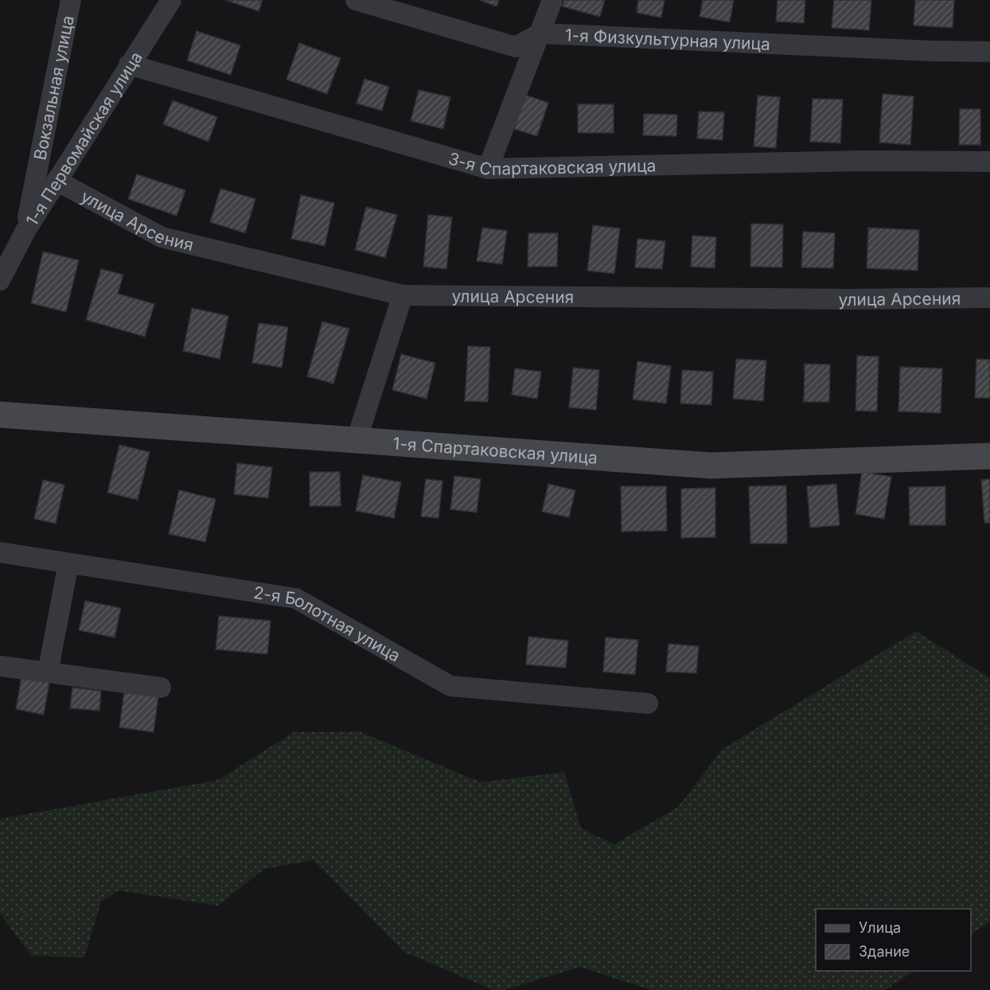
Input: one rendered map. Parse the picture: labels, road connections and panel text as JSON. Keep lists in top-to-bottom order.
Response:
{
  "streets": {
    "street": [
      "1-я Физкультурная улица",
      "Вокзальная улица",
      "1-я Первомайская улица",
      "3-я Спартаковская улица",
      "улица Арсения",
      "1-я Спартаковская улица",
      "2-я Болотная улица"
    ]
  },
  "crossings": [
    ["Вокзальная улица", "1-я Первомайская улица"],
    ["1-я Первомайская улица", "3-я Спартаковская улица"],
    ["1-я Первомайская улица", "улица Арсения"]
  ],
  "legend": ["Улица", "Здание"]
}
